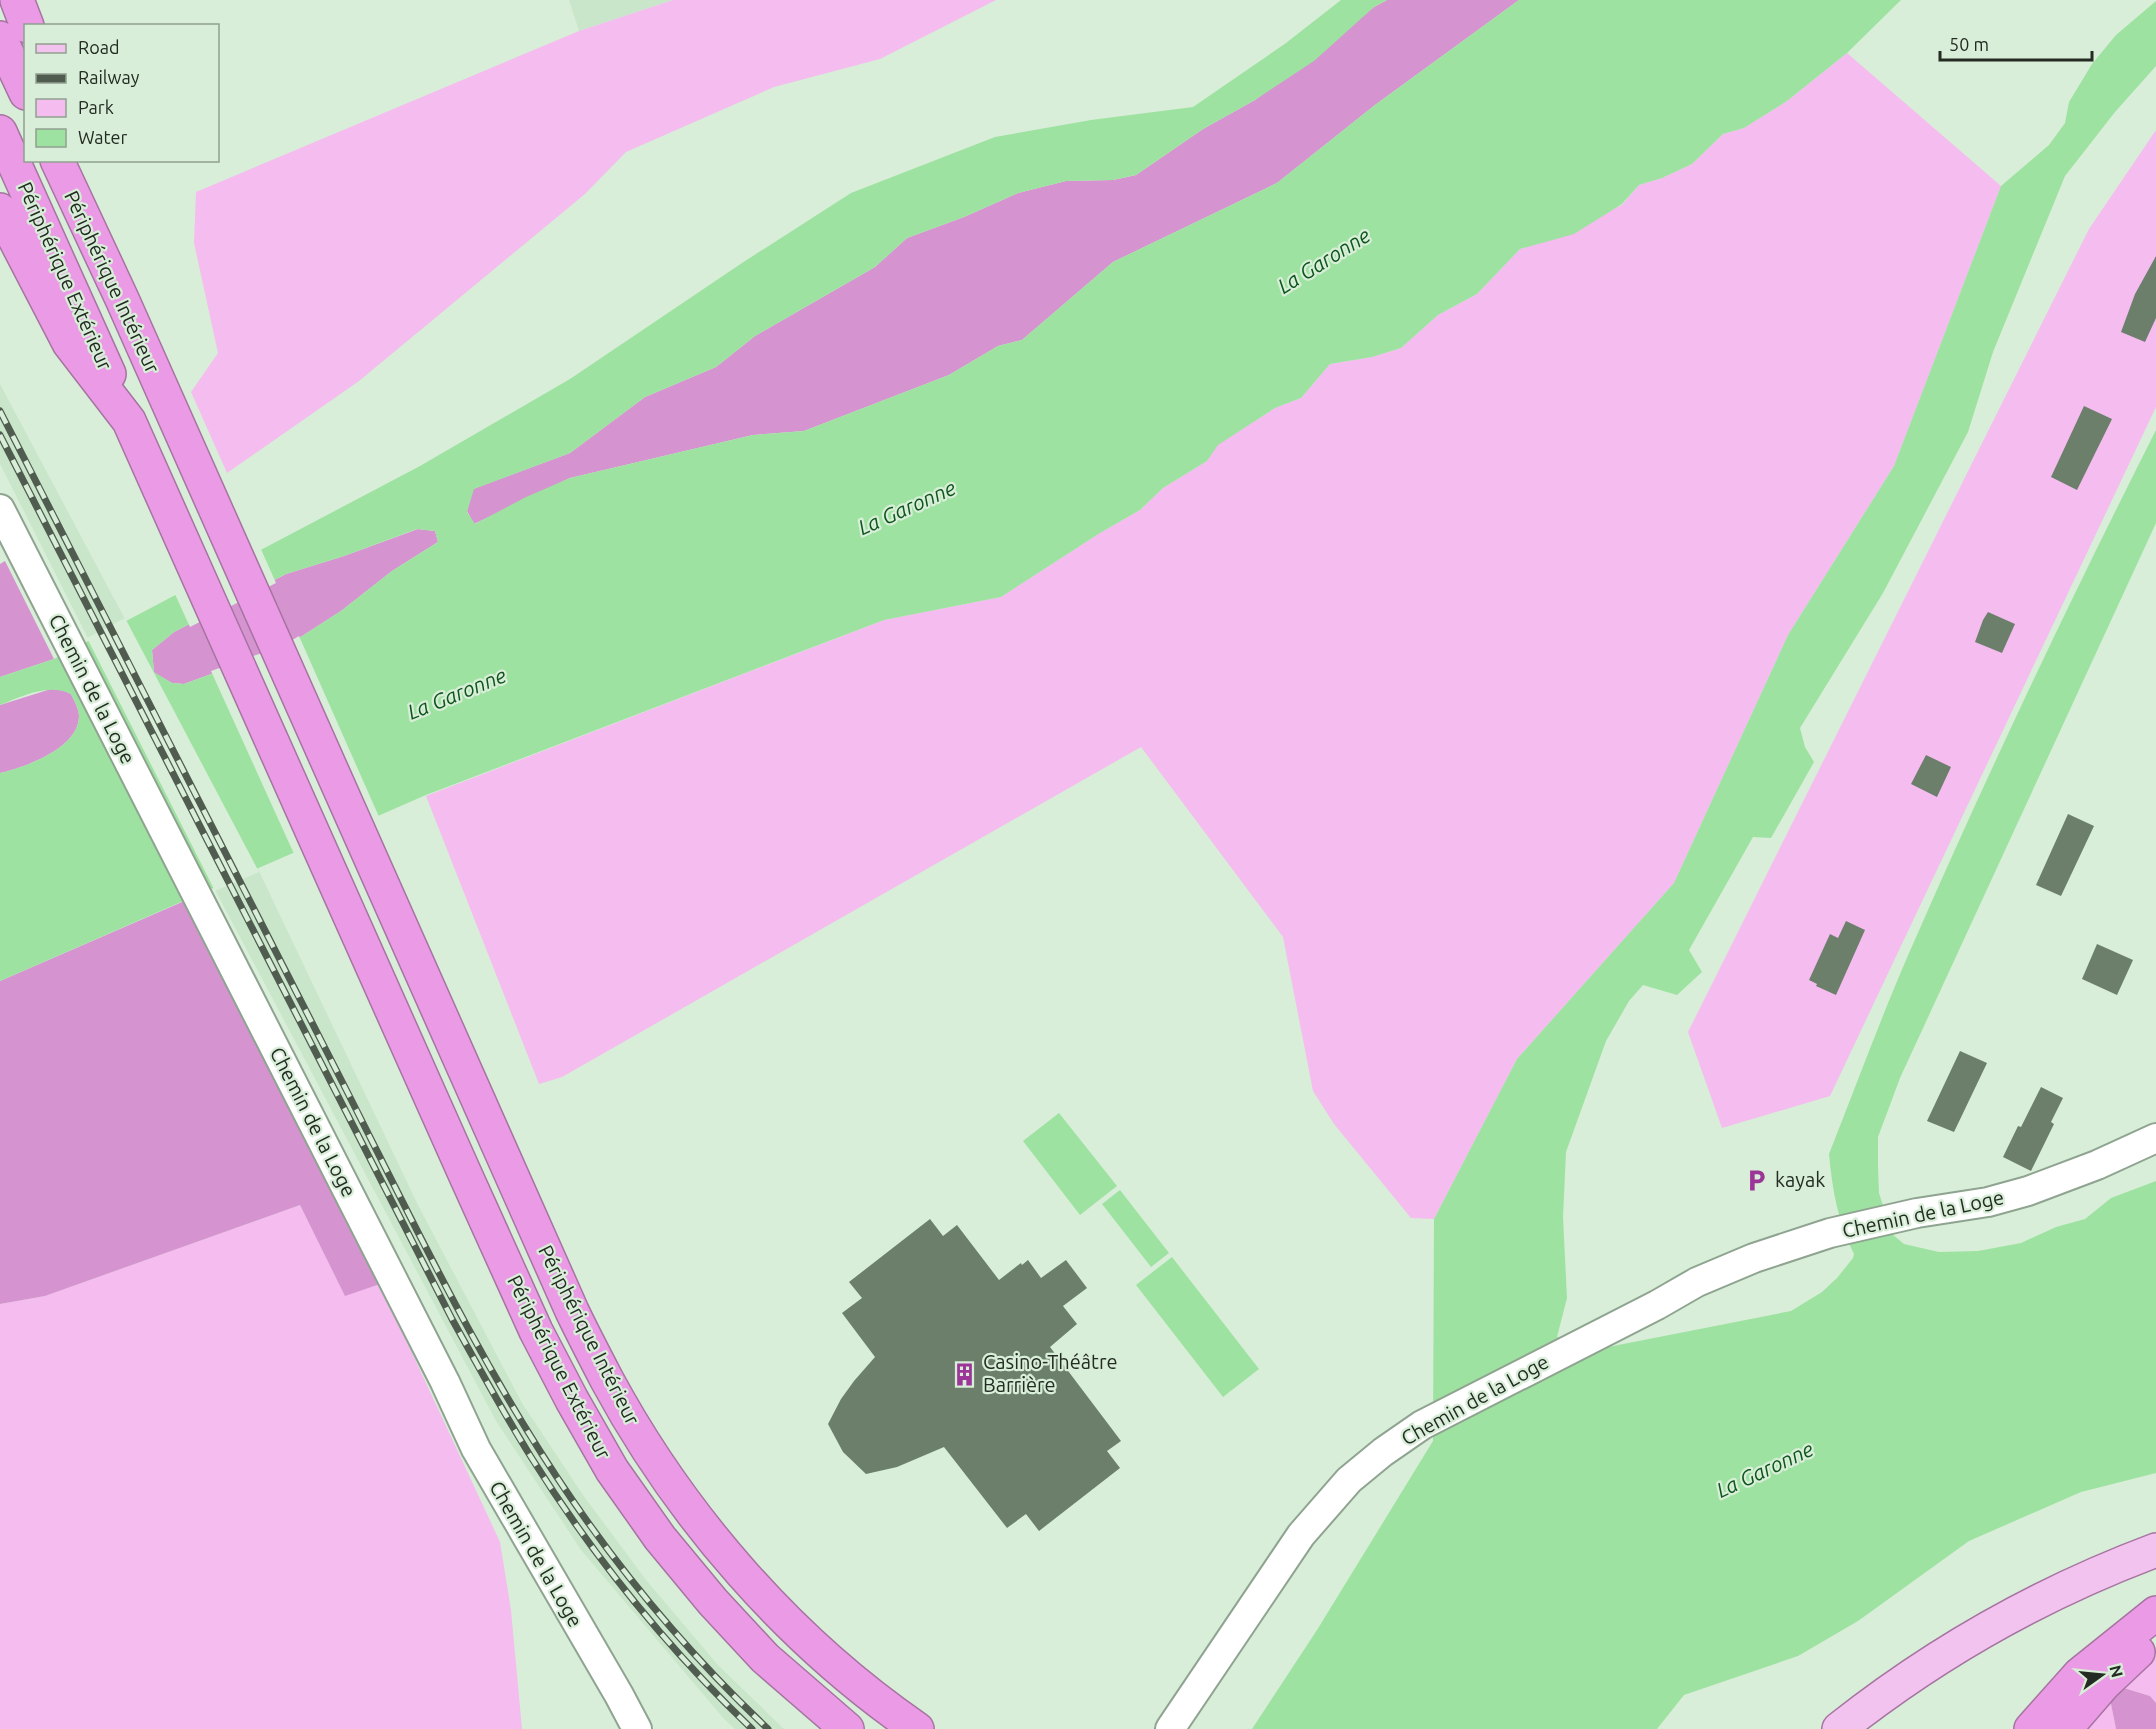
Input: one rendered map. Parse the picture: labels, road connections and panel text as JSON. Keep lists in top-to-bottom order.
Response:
{
  "streets": {
    "highway": ["Périphérique Extérieur", "Périphérique Intérieur"],
    "street": ["Chemin de la Loge"]
  },
  "water": ["La Garonne"],
  "places": {
    "parking": ["kayak"],
    "building": ["Casino-Théâtre Barrière"]
  },
  "legend": [
    "Road",
    "Railway",
    "Park",
    "Water"
  ],
  "scale_bar": "50 m",
  "north": "right"
}
